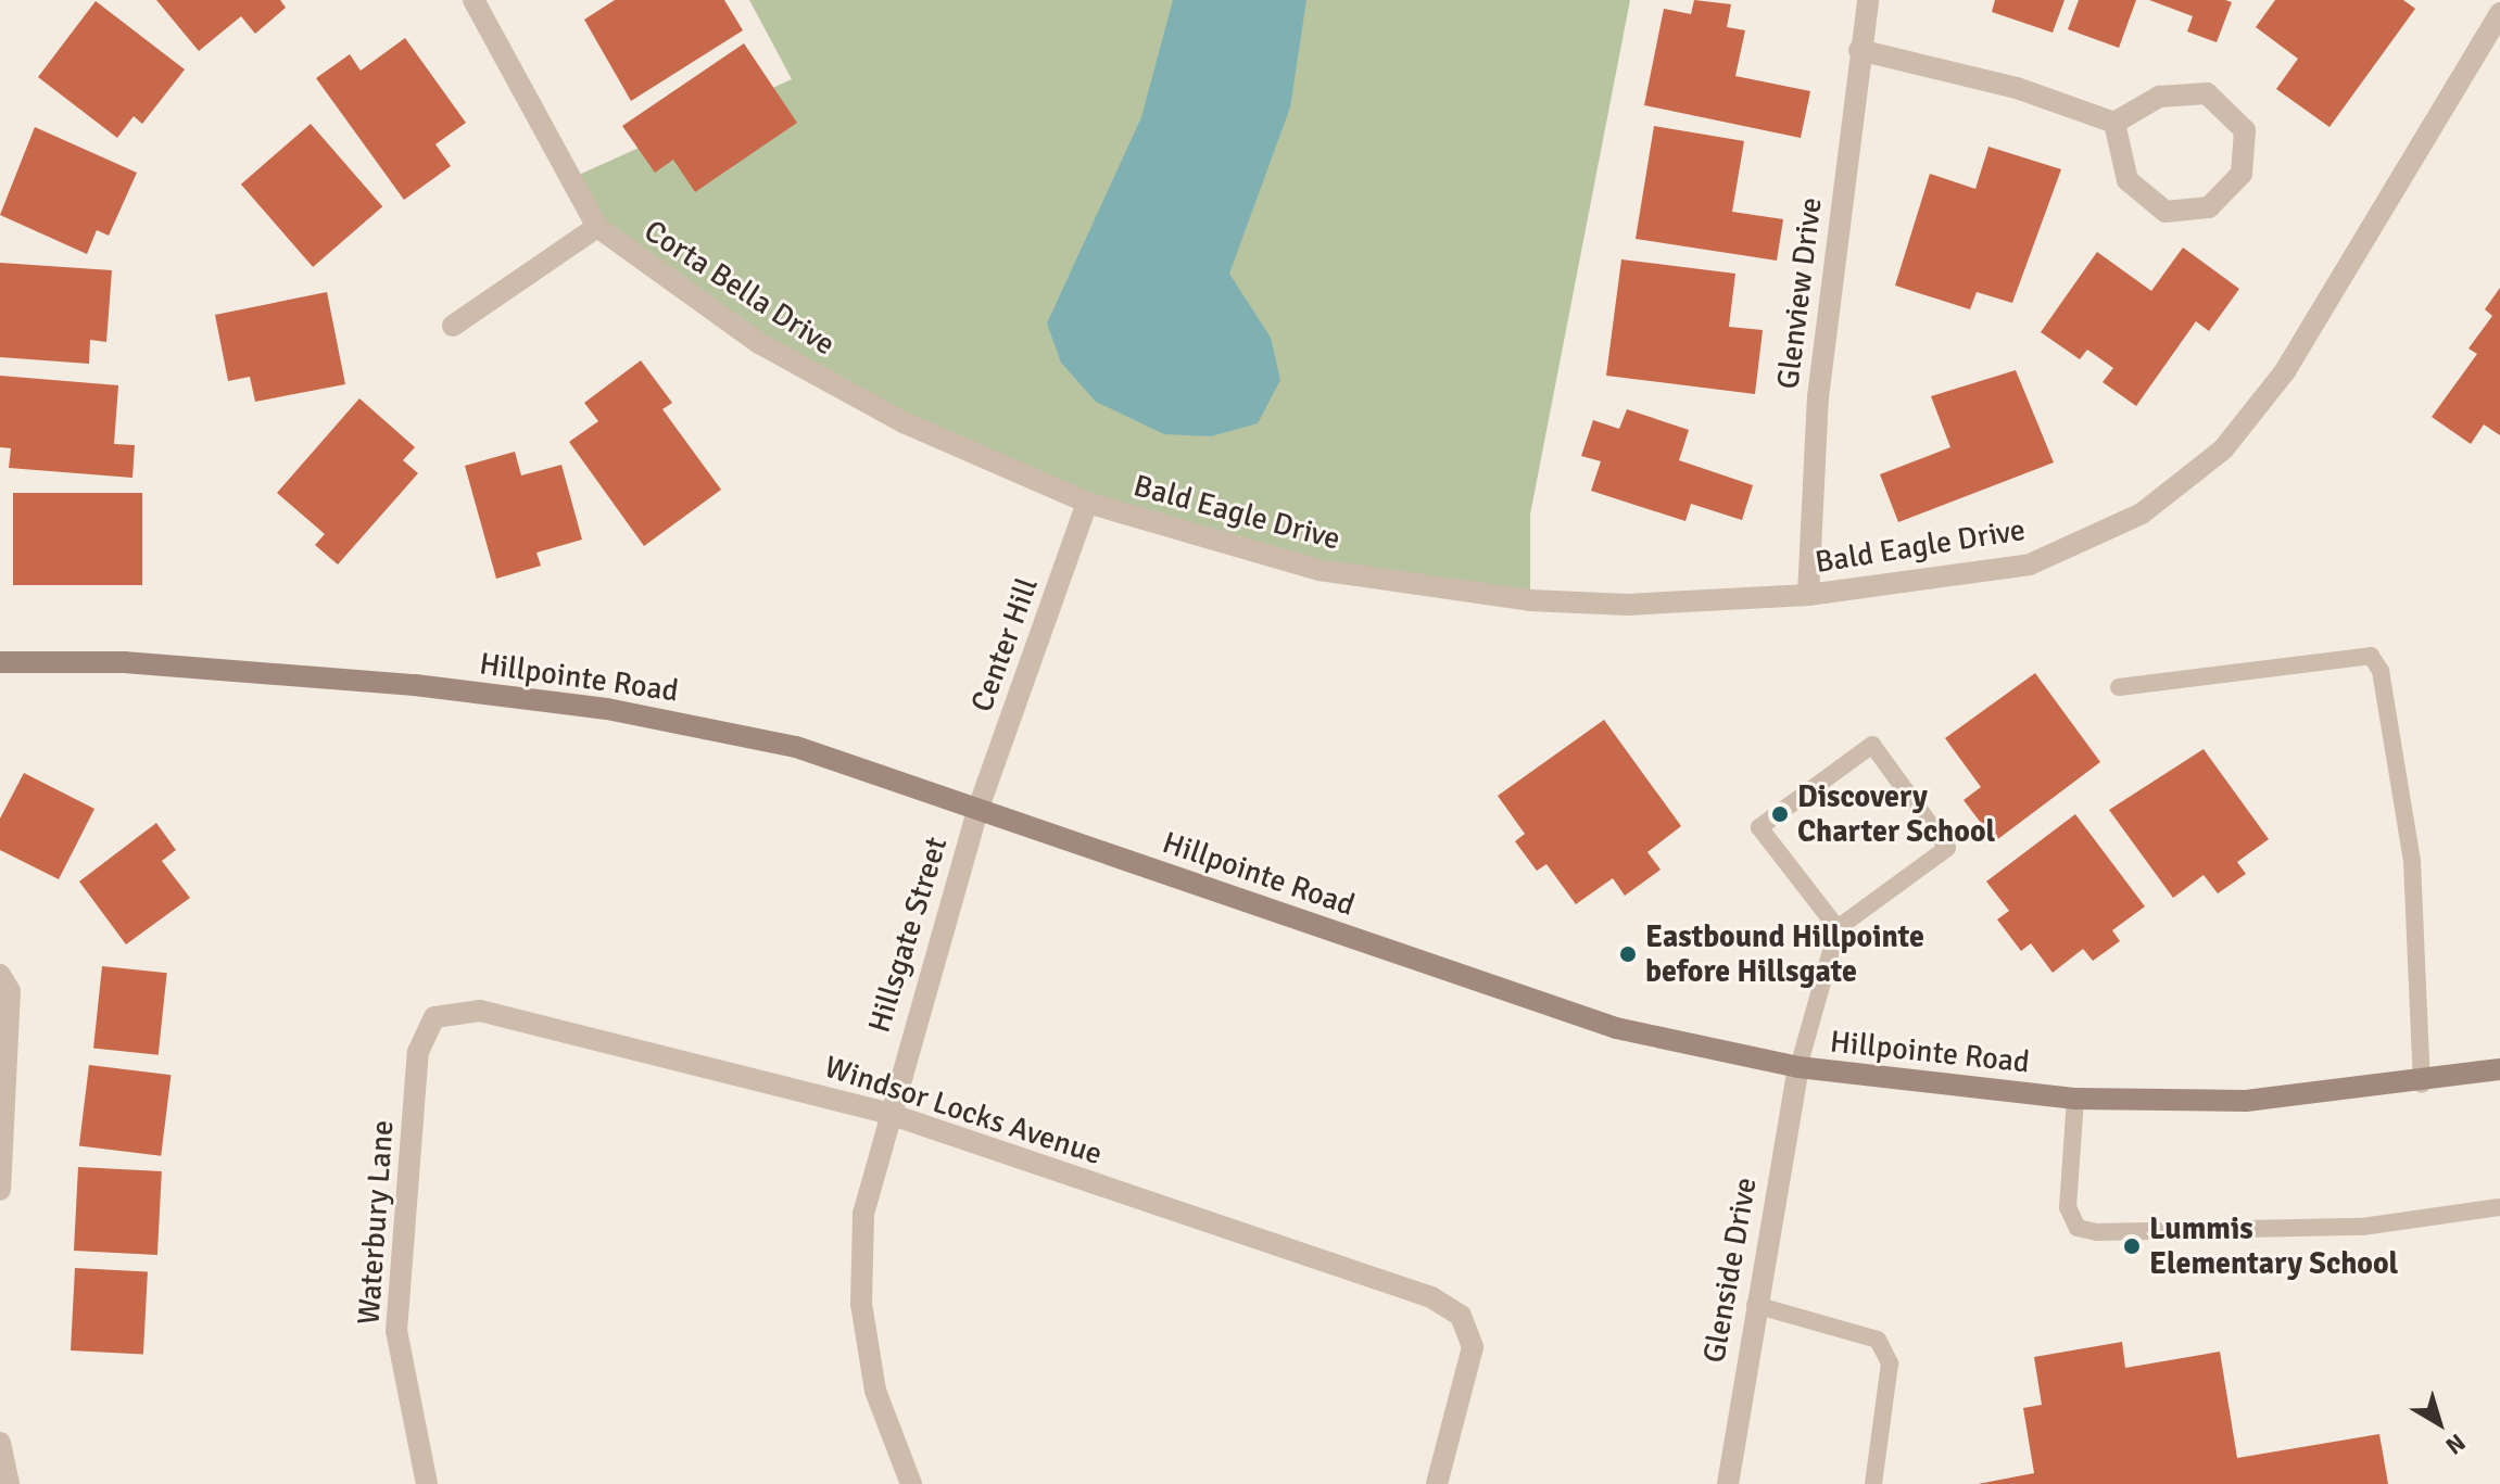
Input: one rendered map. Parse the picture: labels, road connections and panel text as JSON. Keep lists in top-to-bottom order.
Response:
{
  "streets": {
    "street": [
      "Corta Bella Drive",
      "Glenview Drive",
      "Bald Eagle Drive",
      "Center Hill",
      "Hillpointe Road",
      "Hillsgate Street",
      "Windsor Locks Avenue",
      "Waterbury Lane",
      "Glenside Drive"
    ]
  },
  "crossings": [
    ["Corta Bella Drive", "Bald Eagle Drive"],
    ["Corta Bella Drive", "Center Hill"],
    ["Glenview Drive", "Bald Eagle Drive"],
    ["Bald Eagle Drive", "Center Hill"],
    ["Center Hill", "Hillpointe Road"],
    ["Center Hill", "Hillsgate Street"],
    ["Hillpointe Road", "Hillsgate Street"],
    ["Hillpointe Road", "Glenside Drive"],
    ["Hillsgate Street", "Windsor Locks Avenue"],
    ["Windsor Locks Avenue", "Waterbury Lane"]
  ],
  "places": ["Discovery Charter School", "Eastbound Hillpointe before Hillsgate", "Lummis Elementary School"],
  "north": "bottom right"
}
